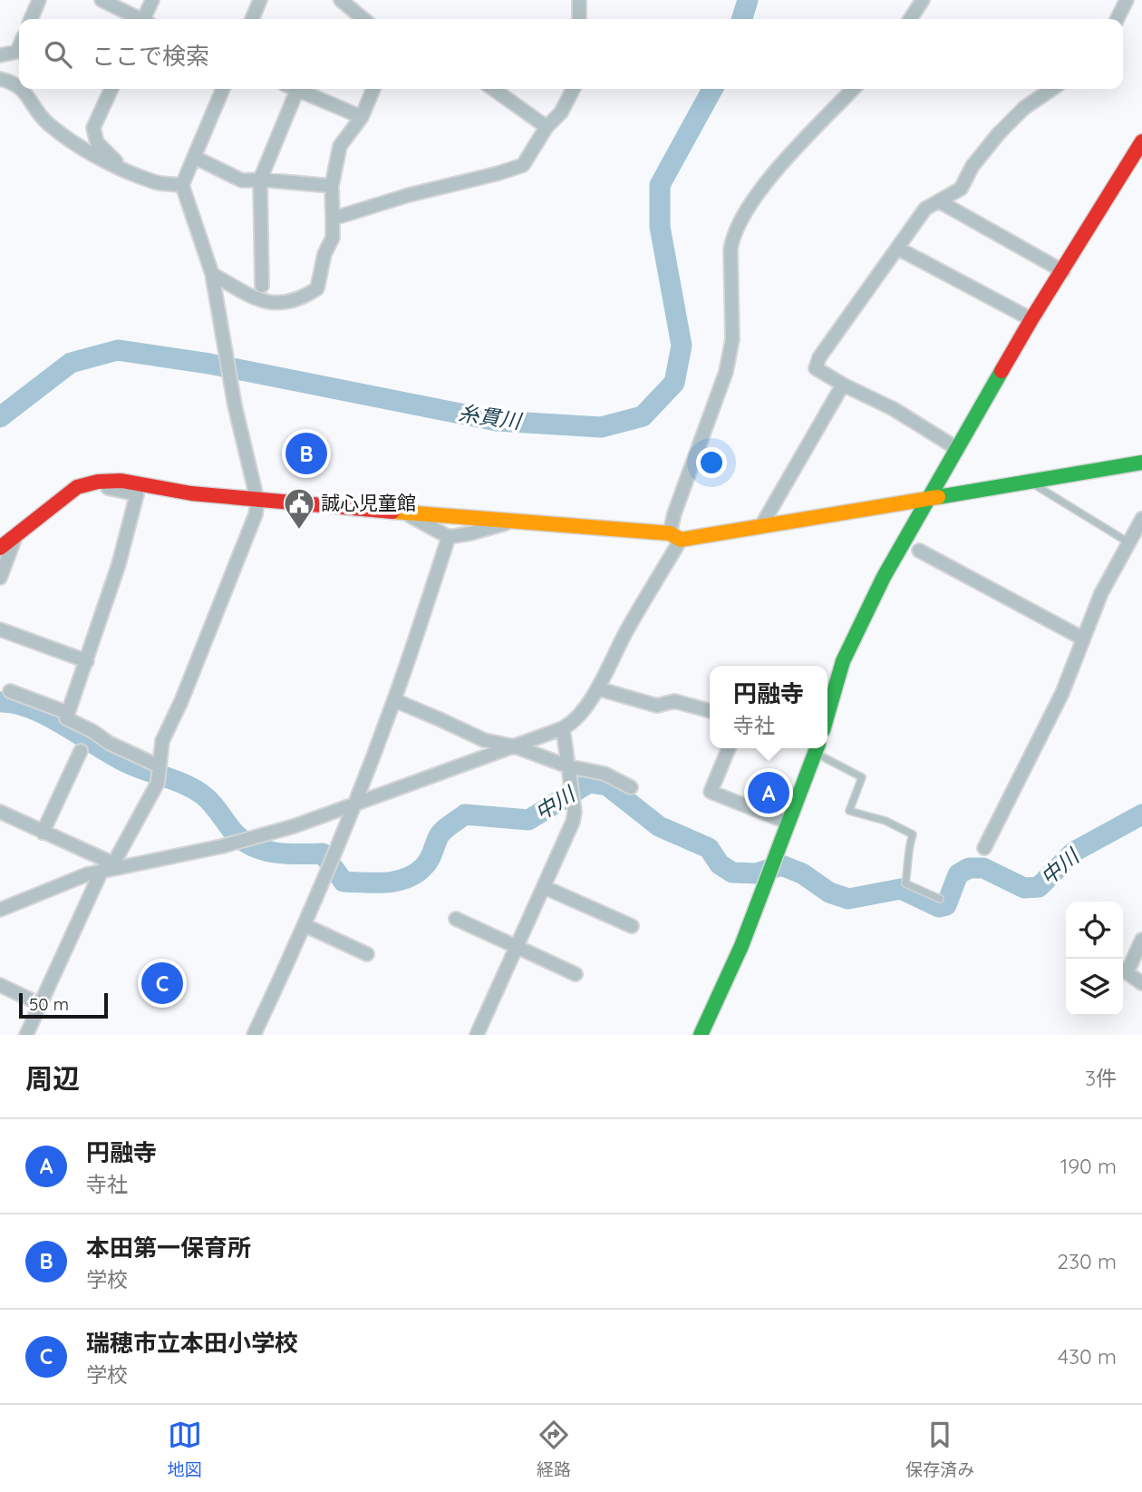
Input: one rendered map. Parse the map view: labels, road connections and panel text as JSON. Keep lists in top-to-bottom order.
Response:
{
  "water": ["糸貫川", "中川"],
  "places": {
    "public building": ["誠心児童館"]
  },
  "scale_bar": "50 m",
  "page": {
    "search": "ここで検索",
    "pins": ["B", "A", "C"],
    "popup": ["円融寺", "寺社"],
    "scale": "50 m",
    "heading": ["周辺", "3件"],
    "list": [
      {
        "mark": "A",
        "name": "円融寺",
        "note": "寺社",
        "value": "190 m"
      },
      {
        "mark": "B",
        "name": "本田第一保育所",
        "note": "学校",
        "value": "230 m"
      },
      {
        "mark": "C",
        "name": "瑞穂市立本田小学校",
        "note": "学校",
        "value": "430 m"
      }
    ],
    "nav": ["地図", "経路", "保存済み"]
  }
}
